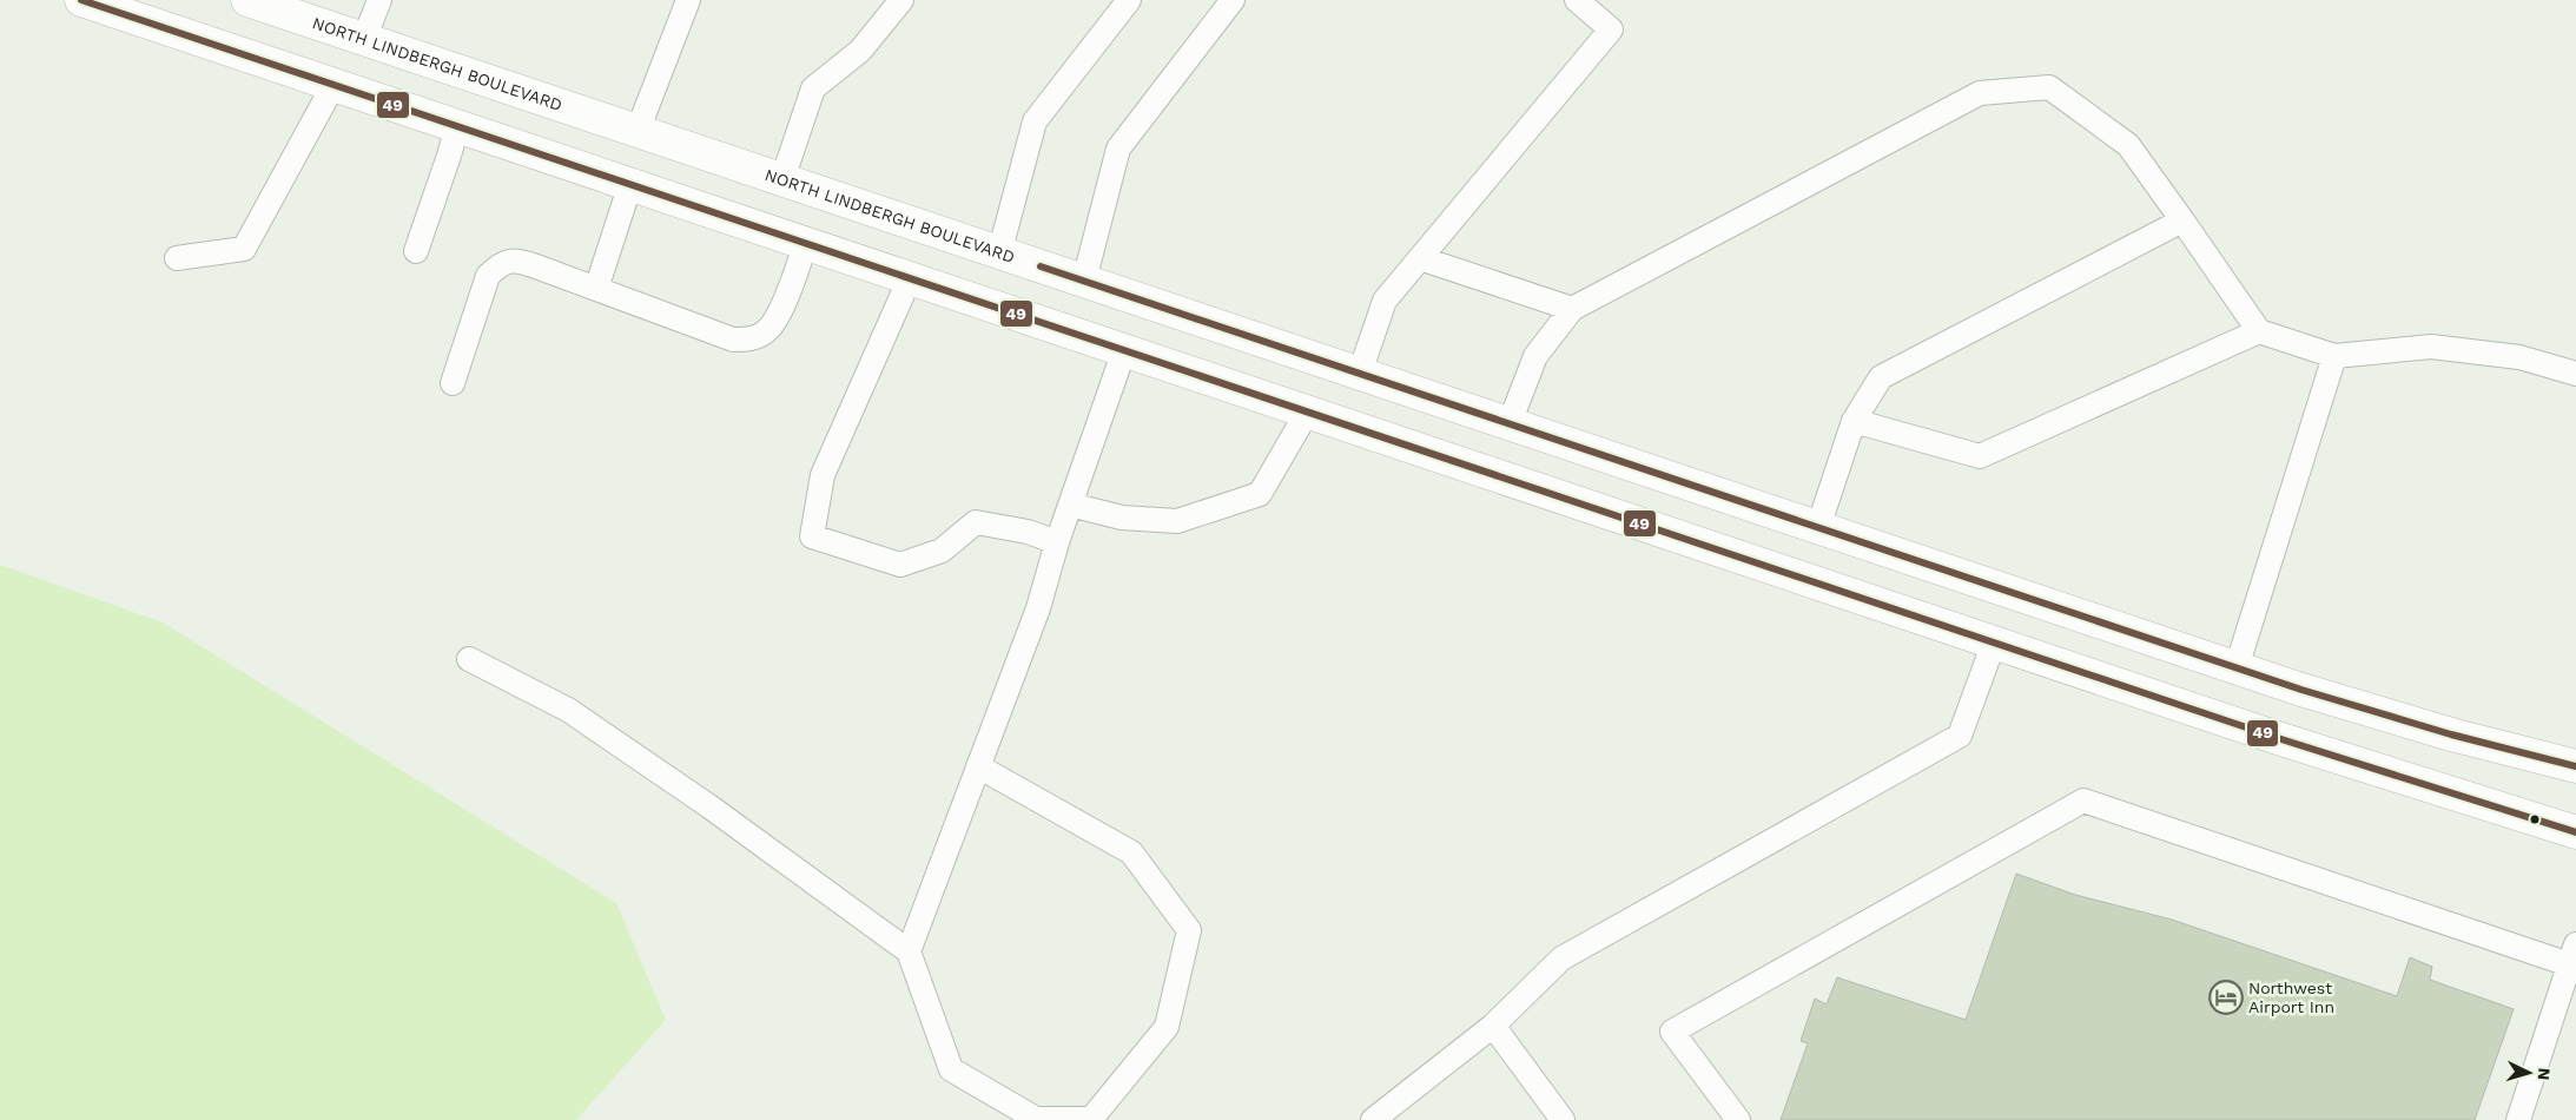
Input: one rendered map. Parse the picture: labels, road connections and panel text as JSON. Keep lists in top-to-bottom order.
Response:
{
  "streets": {
    "highway": ["NORTH LINDBERGH BOULEVARD"]
  },
  "places": {
    "hotel": ["Northwest Airport Inn"]
  },
  "lines": ["transit line 49"],
  "north": "right"
}
